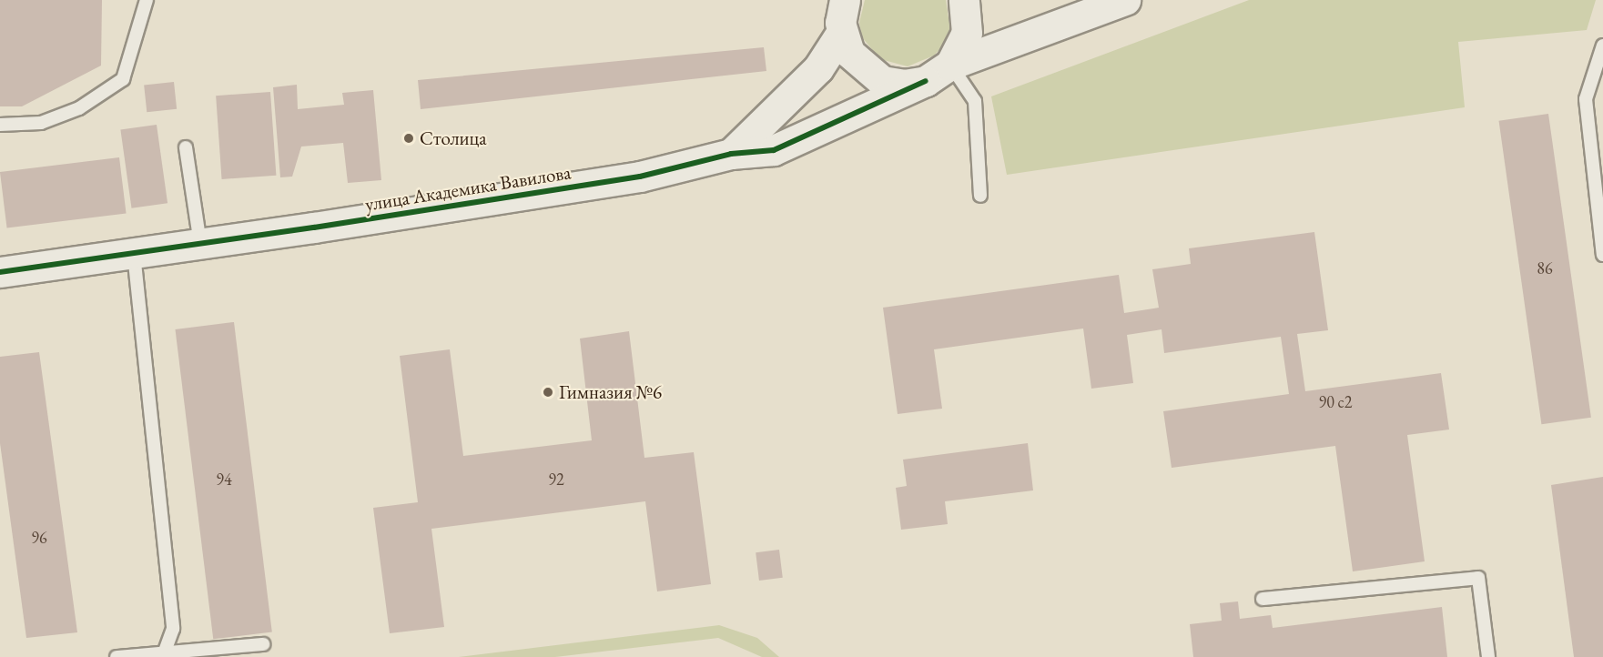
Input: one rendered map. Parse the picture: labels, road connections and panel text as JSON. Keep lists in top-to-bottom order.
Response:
{
  "streets": {
    "street": ["улица Академика Вавилова"]
  },
  "places": ["Столица", "Гимназия №6"],
  "house_numbers": [
    "86",
    "90 с2",
    "94",
    "92",
    "96"
  ]
}
